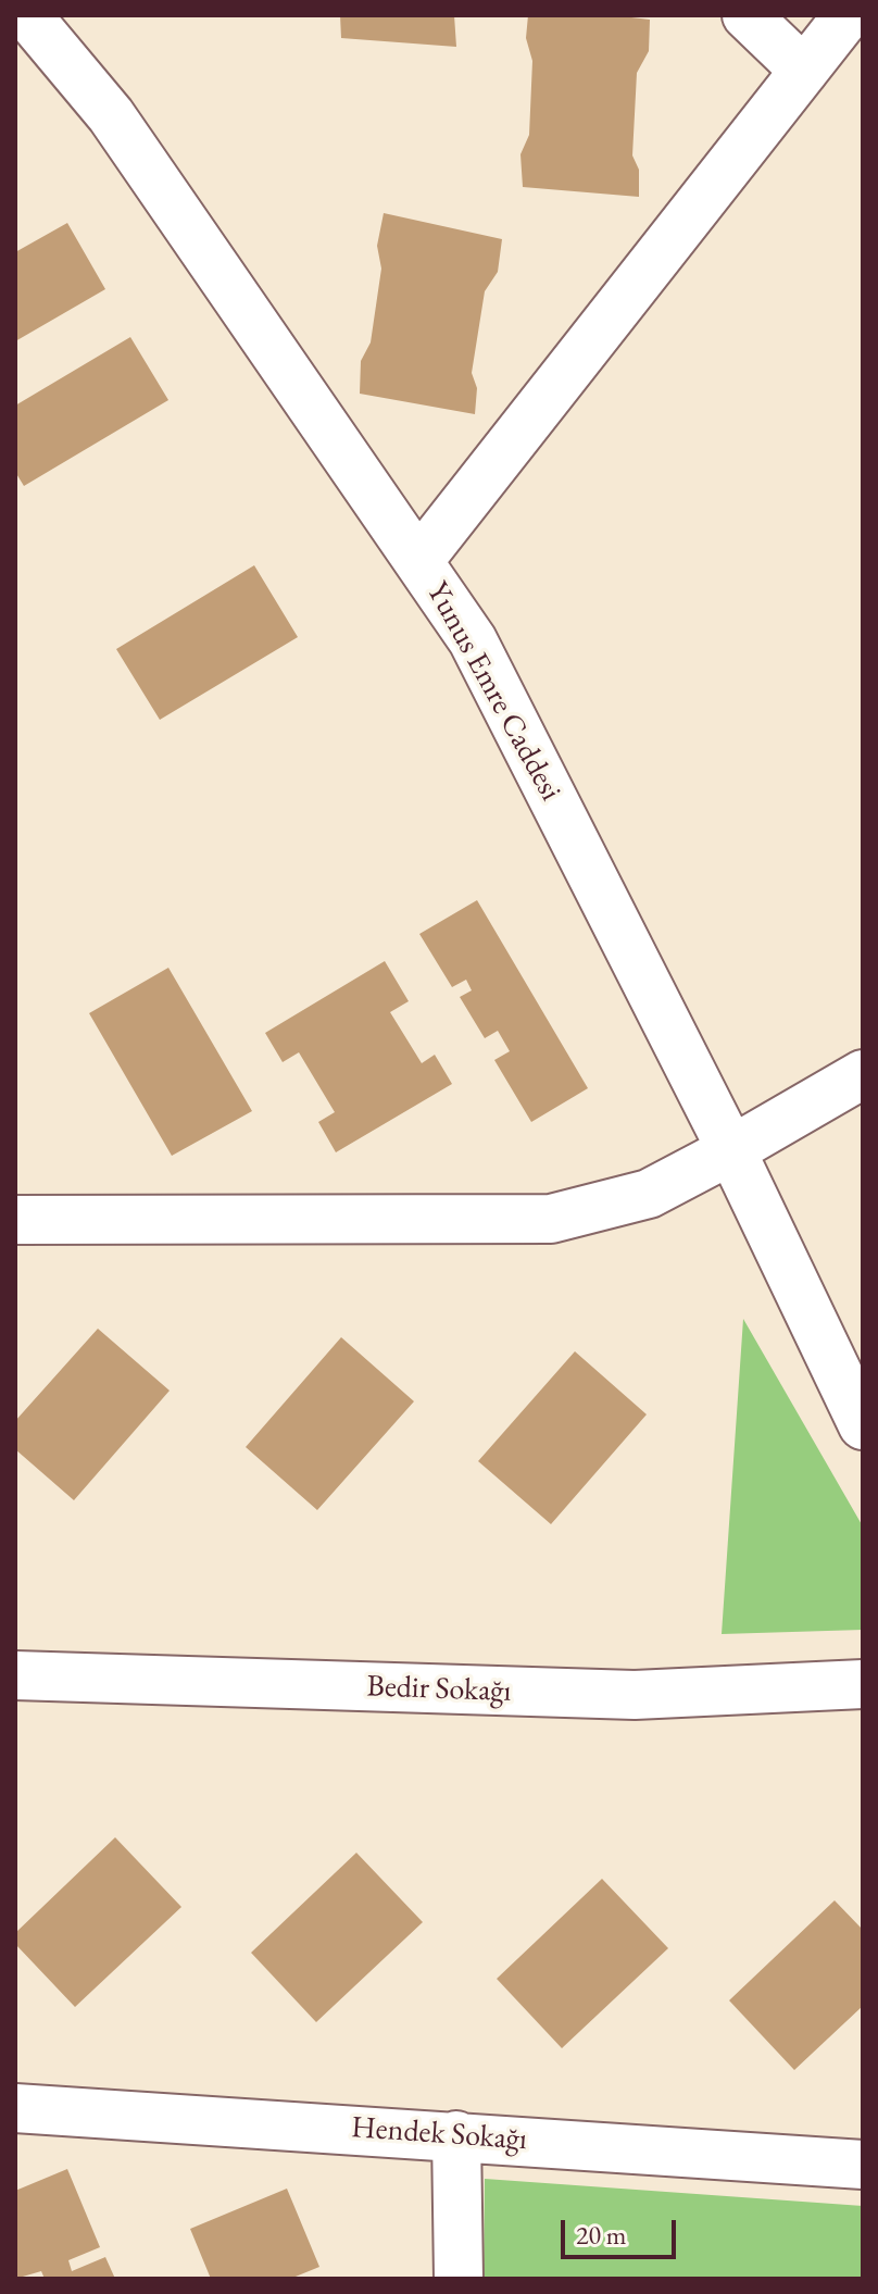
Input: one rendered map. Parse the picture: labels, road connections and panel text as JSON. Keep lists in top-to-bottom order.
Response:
{
  "streets": {
    "street": ["Yunus Emre Caddesi", "Bedir Sokağı", "Hendek Sokağı"]
  },
  "scale_bar": "20 m"
}
